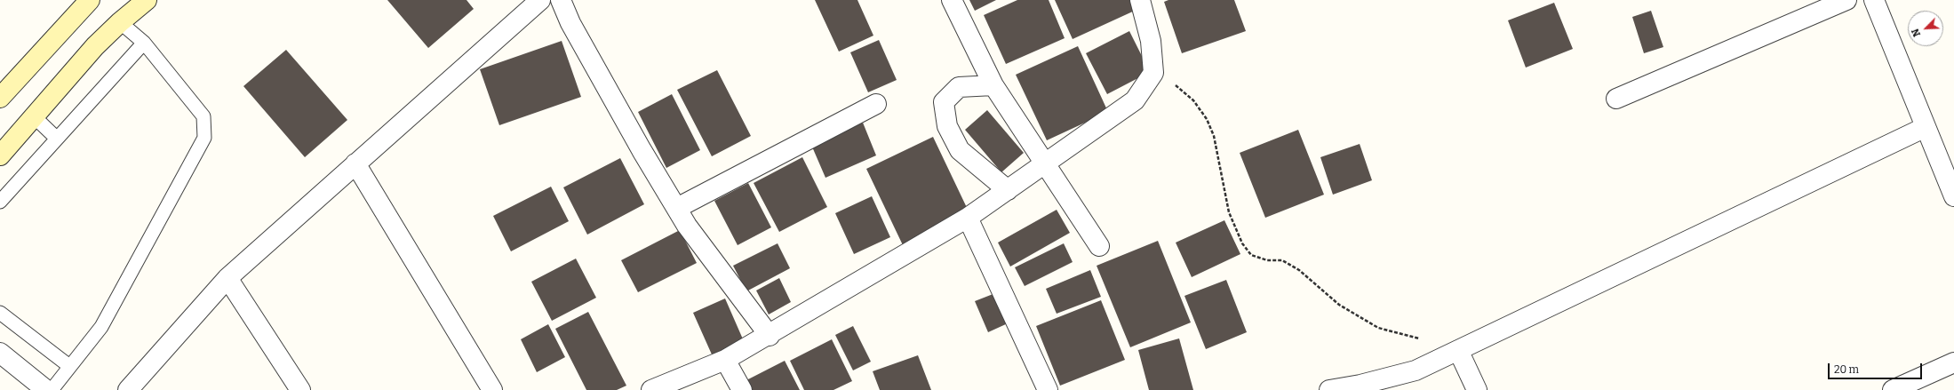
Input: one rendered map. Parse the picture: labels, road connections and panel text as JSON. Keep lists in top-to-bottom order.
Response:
{
  "scale_bar": "20 m",
  "north": "bottom left"
}
